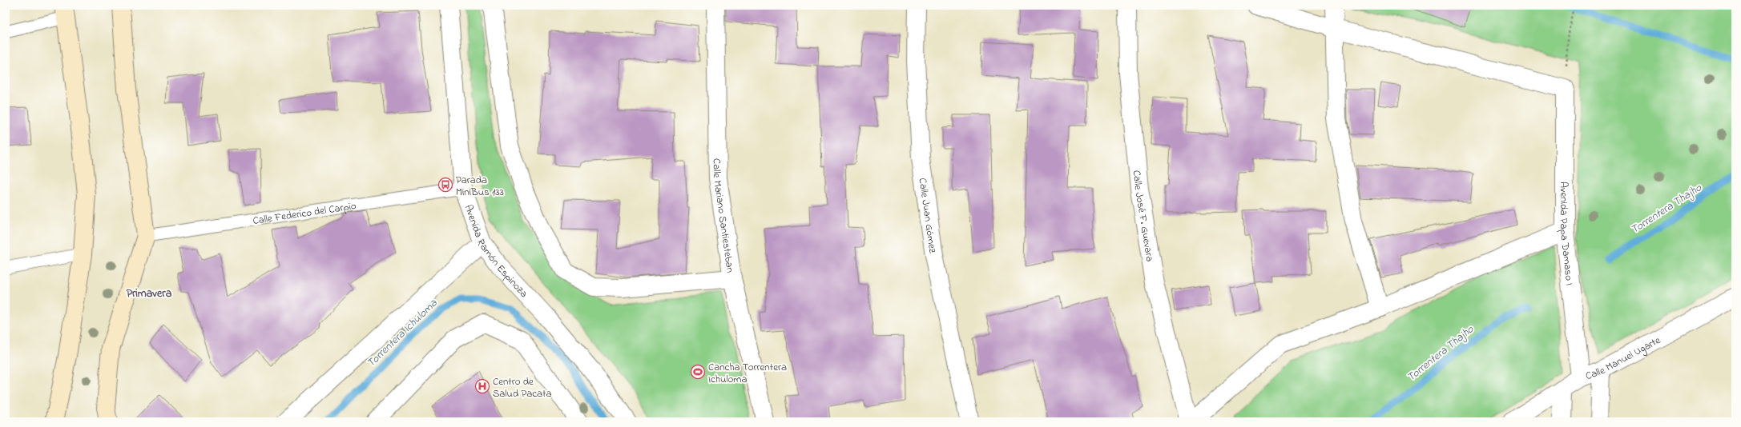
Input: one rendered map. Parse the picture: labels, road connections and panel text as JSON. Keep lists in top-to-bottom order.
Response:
{
  "streets": {
    "street": [
      "Calle Mariano Santiesteban",
      "Calle Juan Gómez",
      "Calle José F. Guevara",
      "Avenida Papa Damaso I",
      "Avenida Ramón Espinoza",
      "Calle Manuel Ugarte"
    ],
    "lane": ["Calle Federico del Carpio"]
  },
  "crossings": [
    ["Calle Federico del Carpio", "Avenida Ramón Espinoza"],
    ["Avenida Papa Damaso I", "Calle Manuel Ugarte"]
  ],
  "districts": ["Primavera"],
  "water": ["Torrentera Thajho", "Torrentera Ichuloma"],
  "places": {
    "bus stop": ["Parada MiniBus 133"],
    "sports": ["Cancha Torrentera Ichuloma"],
    "hospital": ["Centro de Salud Pacata"]
  }
}
